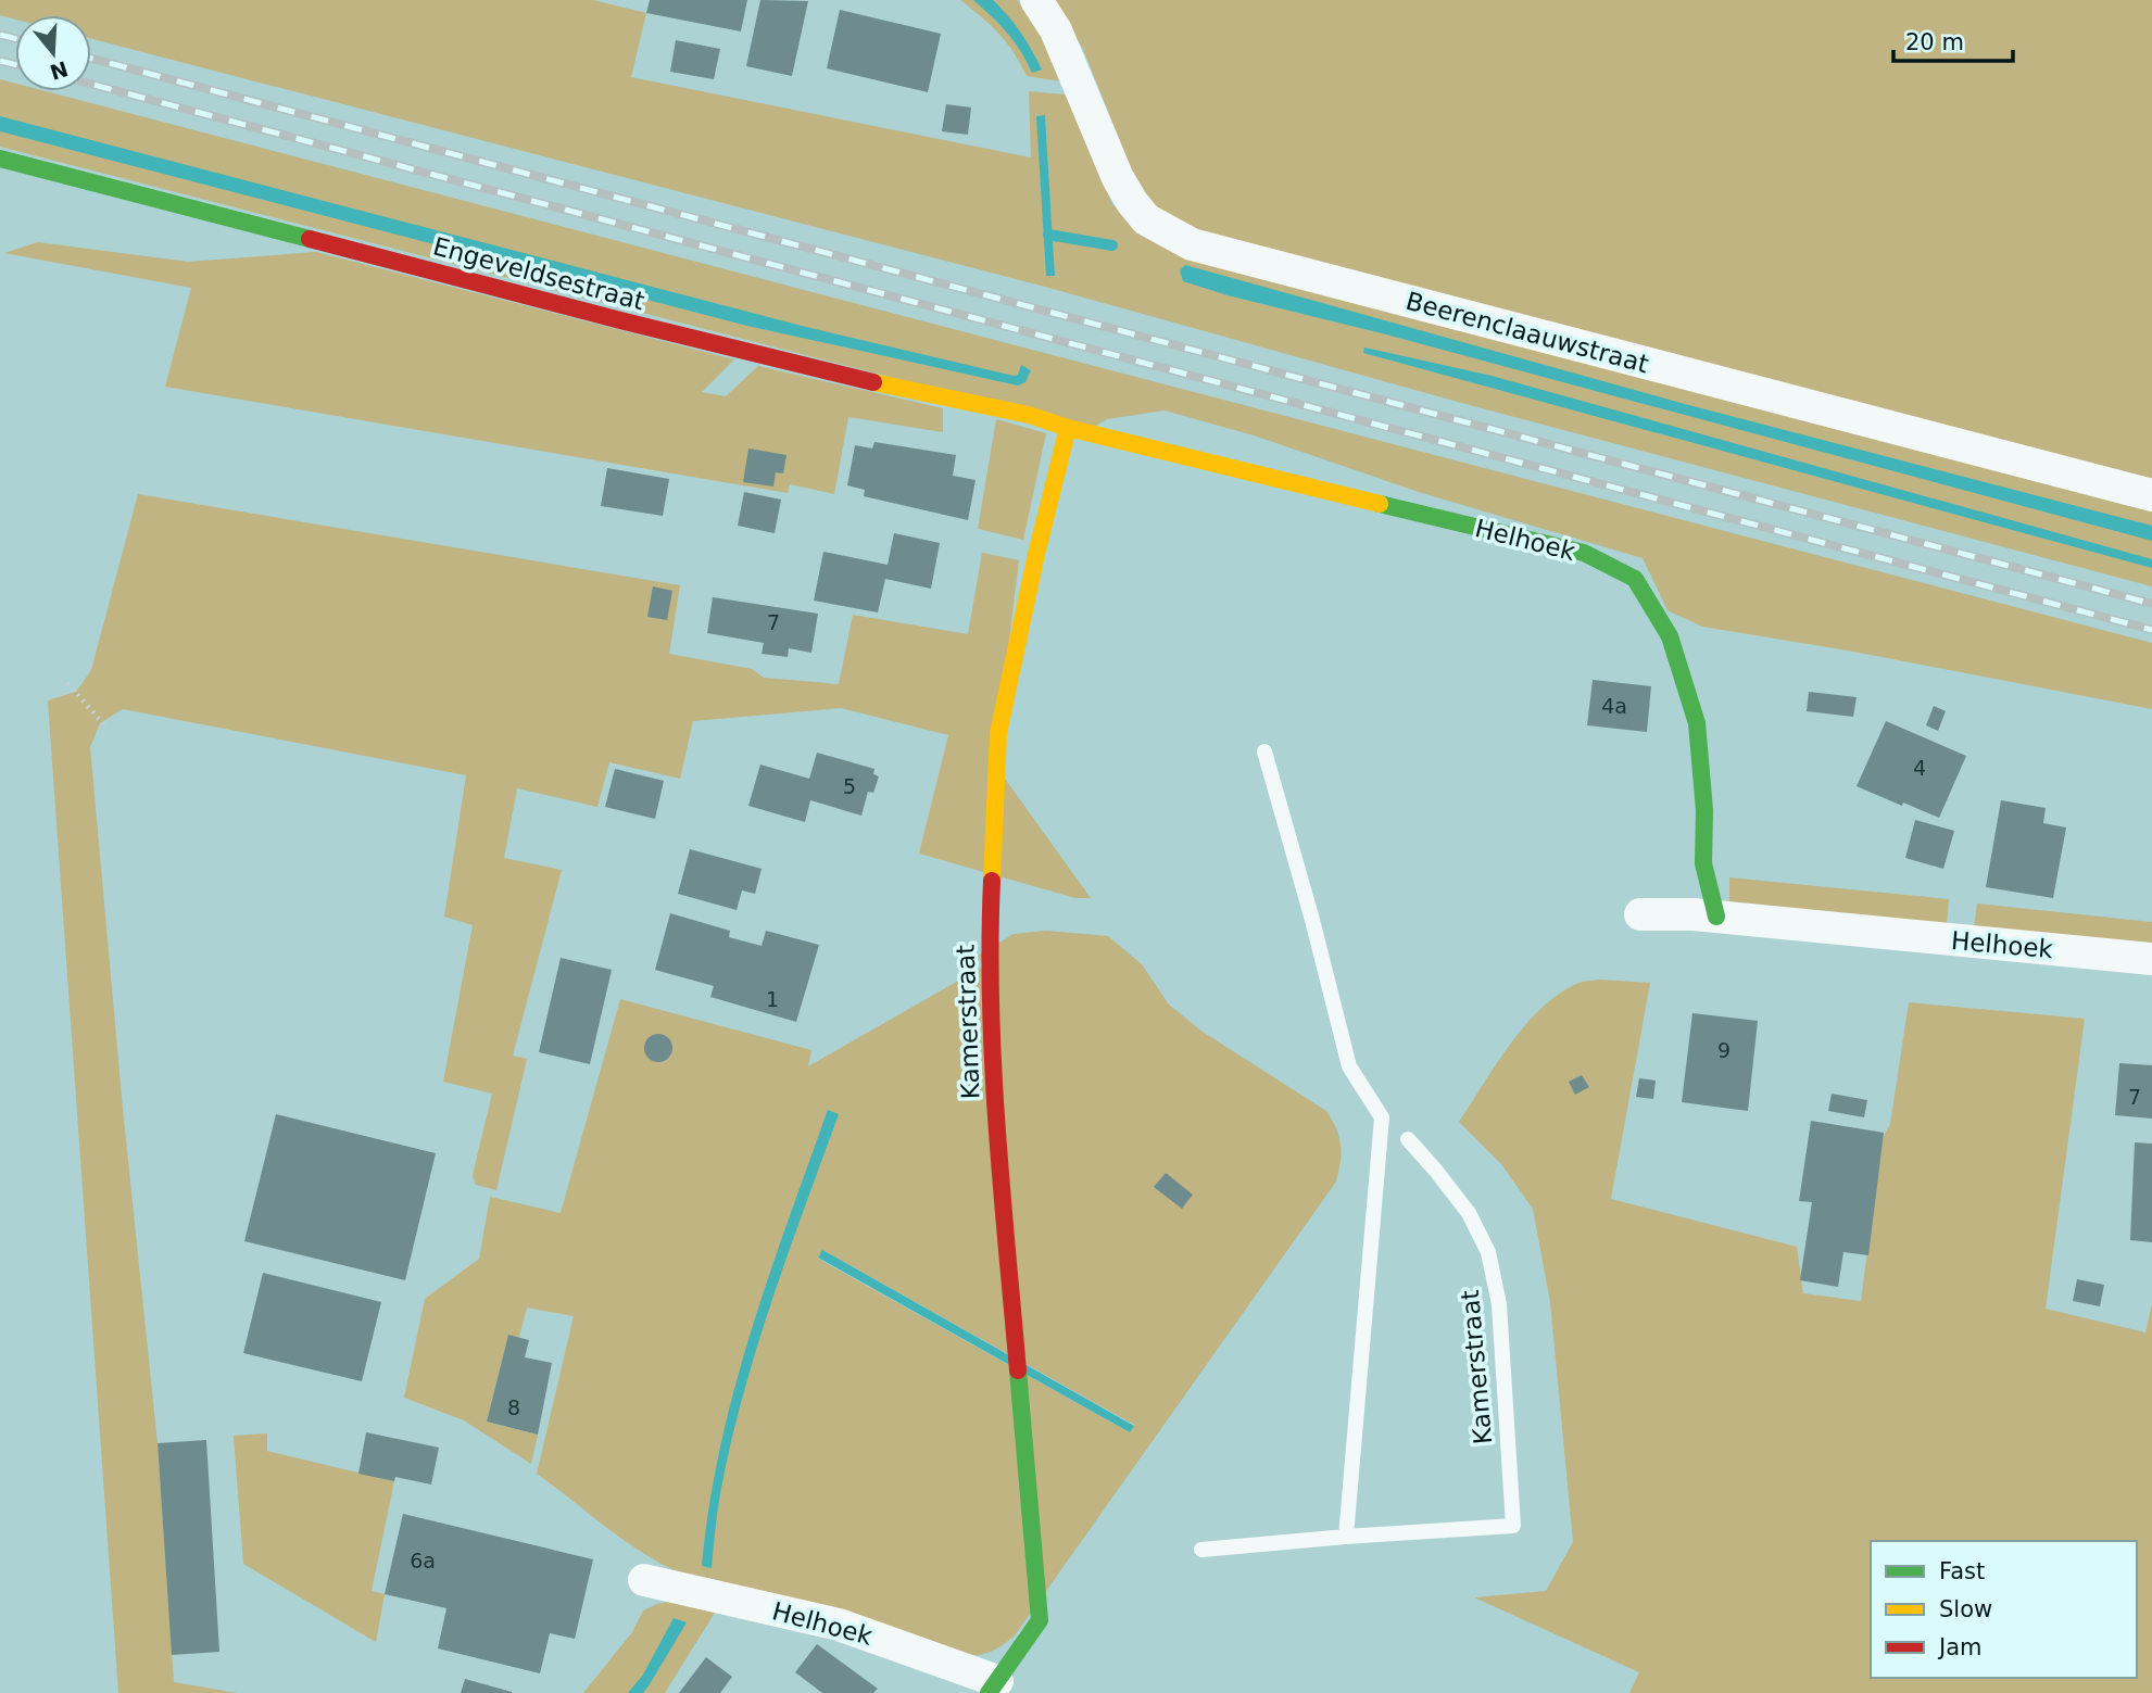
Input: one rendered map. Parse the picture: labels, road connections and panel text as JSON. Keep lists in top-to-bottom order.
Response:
{
  "streets": {
    "street": [
      "Engeveldsestraat",
      "Beerenclaauwstraat",
      "Helhoek",
      "Kamerstraat"
    ]
  },
  "crossings": [
    ["Engeveldsestraat", "Helhoek"],
    ["Engeveldsestraat", "Kamerstraat"],
    ["Helhoek", "Kamerstraat"]
  ],
  "house_numbers": [
    "7",
    "4a",
    "4",
    "5",
    "1",
    "9",
    "7",
    "8",
    "6a"
  ],
  "legend": ["Fast", "Slow", "Jam"],
  "scale_bar": "20 m",
  "north": "bottom"
}
